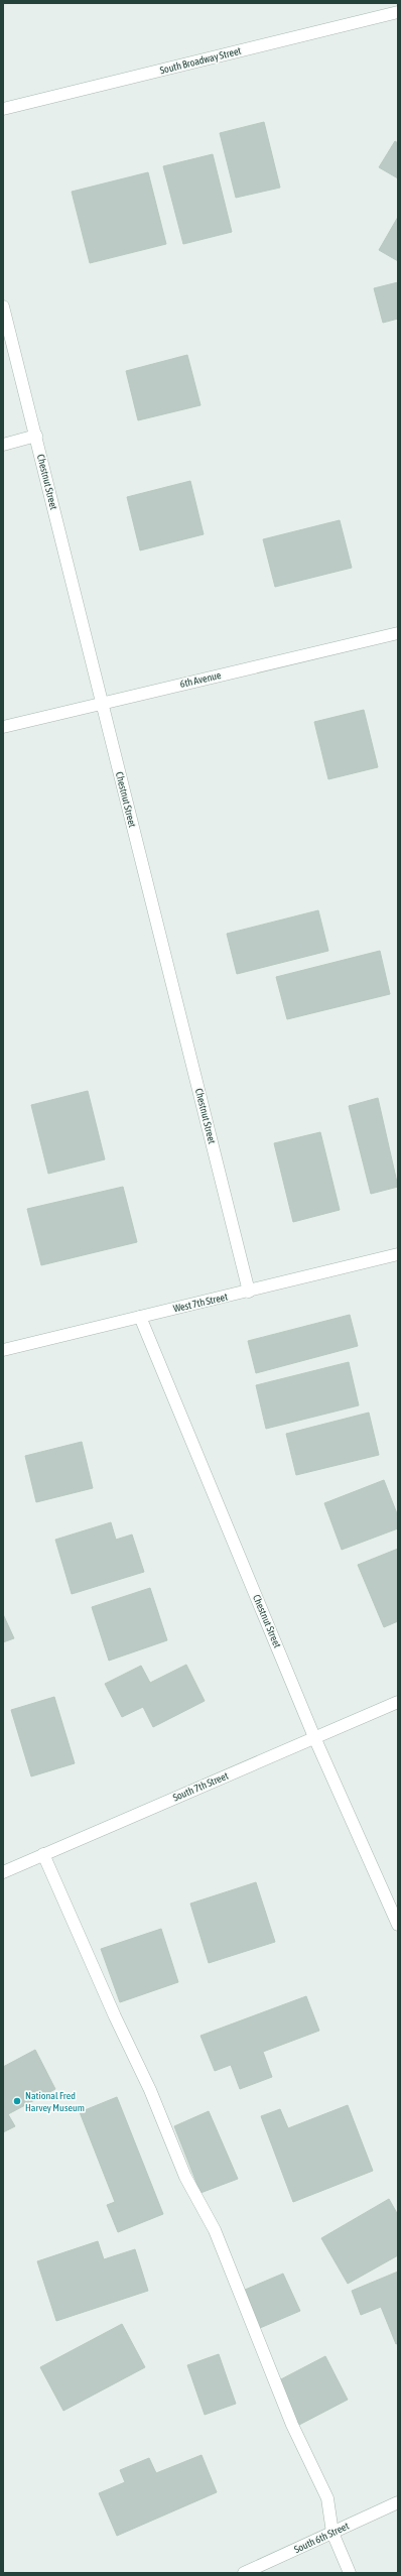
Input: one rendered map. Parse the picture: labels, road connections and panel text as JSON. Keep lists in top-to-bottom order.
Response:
{
  "streets": {
    "street": [
      "South Broadway Street",
      "Chestnut Street",
      "6th Avenue",
      "West 7th Street",
      "South 7th Street",
      "South 6th Street"
    ]
  },
  "crossings": [
    ["Chestnut Street", "6th Avenue"],
    ["Chestnut Street", "West 7th Street"],
    ["Chestnut Street", "South 7th Street"]
  ],
  "places": ["National Fred Harvey Museum"]
}
